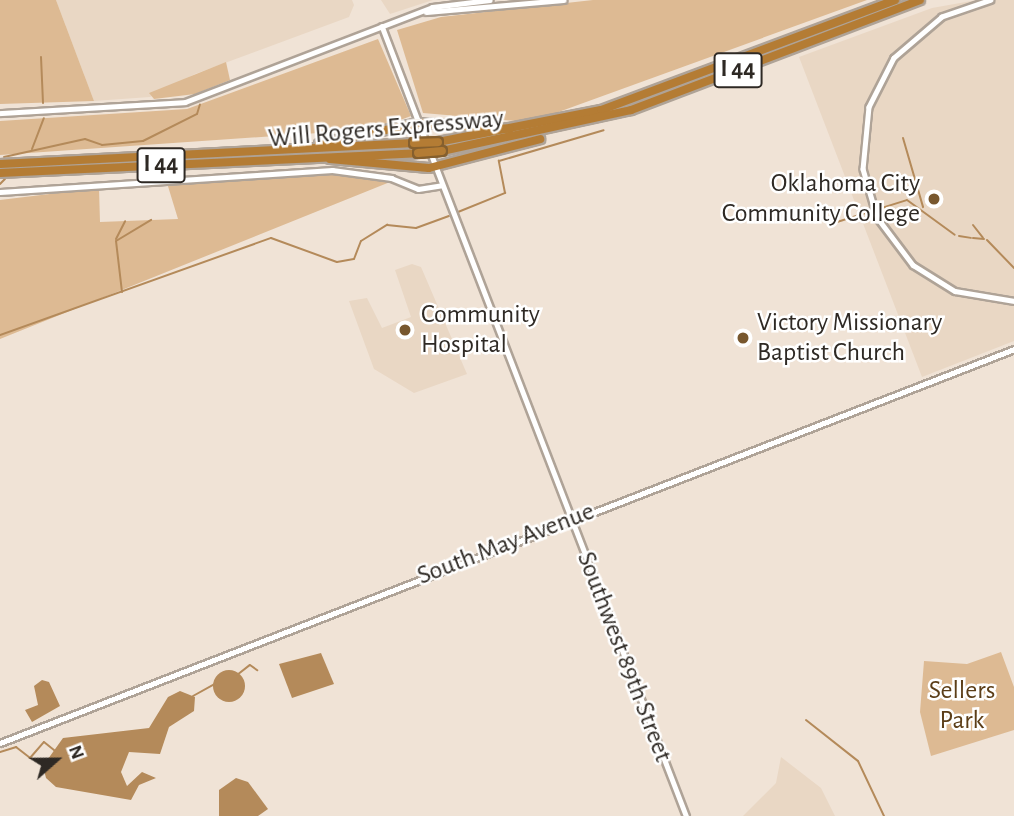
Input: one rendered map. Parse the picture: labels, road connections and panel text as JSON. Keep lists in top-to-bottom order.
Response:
{
  "streets": {
    "highway": ["I 44", "Will Rogers Expressway"],
    "main road": ["South May Avenue", "Southwest 89th Street"]
  },
  "crossings": [
    ["South May Avenue", "Southwest 89th Street"]
  ],
  "parks": ["Sellers Park"],
  "places": ["Oklahoma City Community College", "Community Hospital", "Victory Missionary Baptist Church"],
  "north": "right"
}
